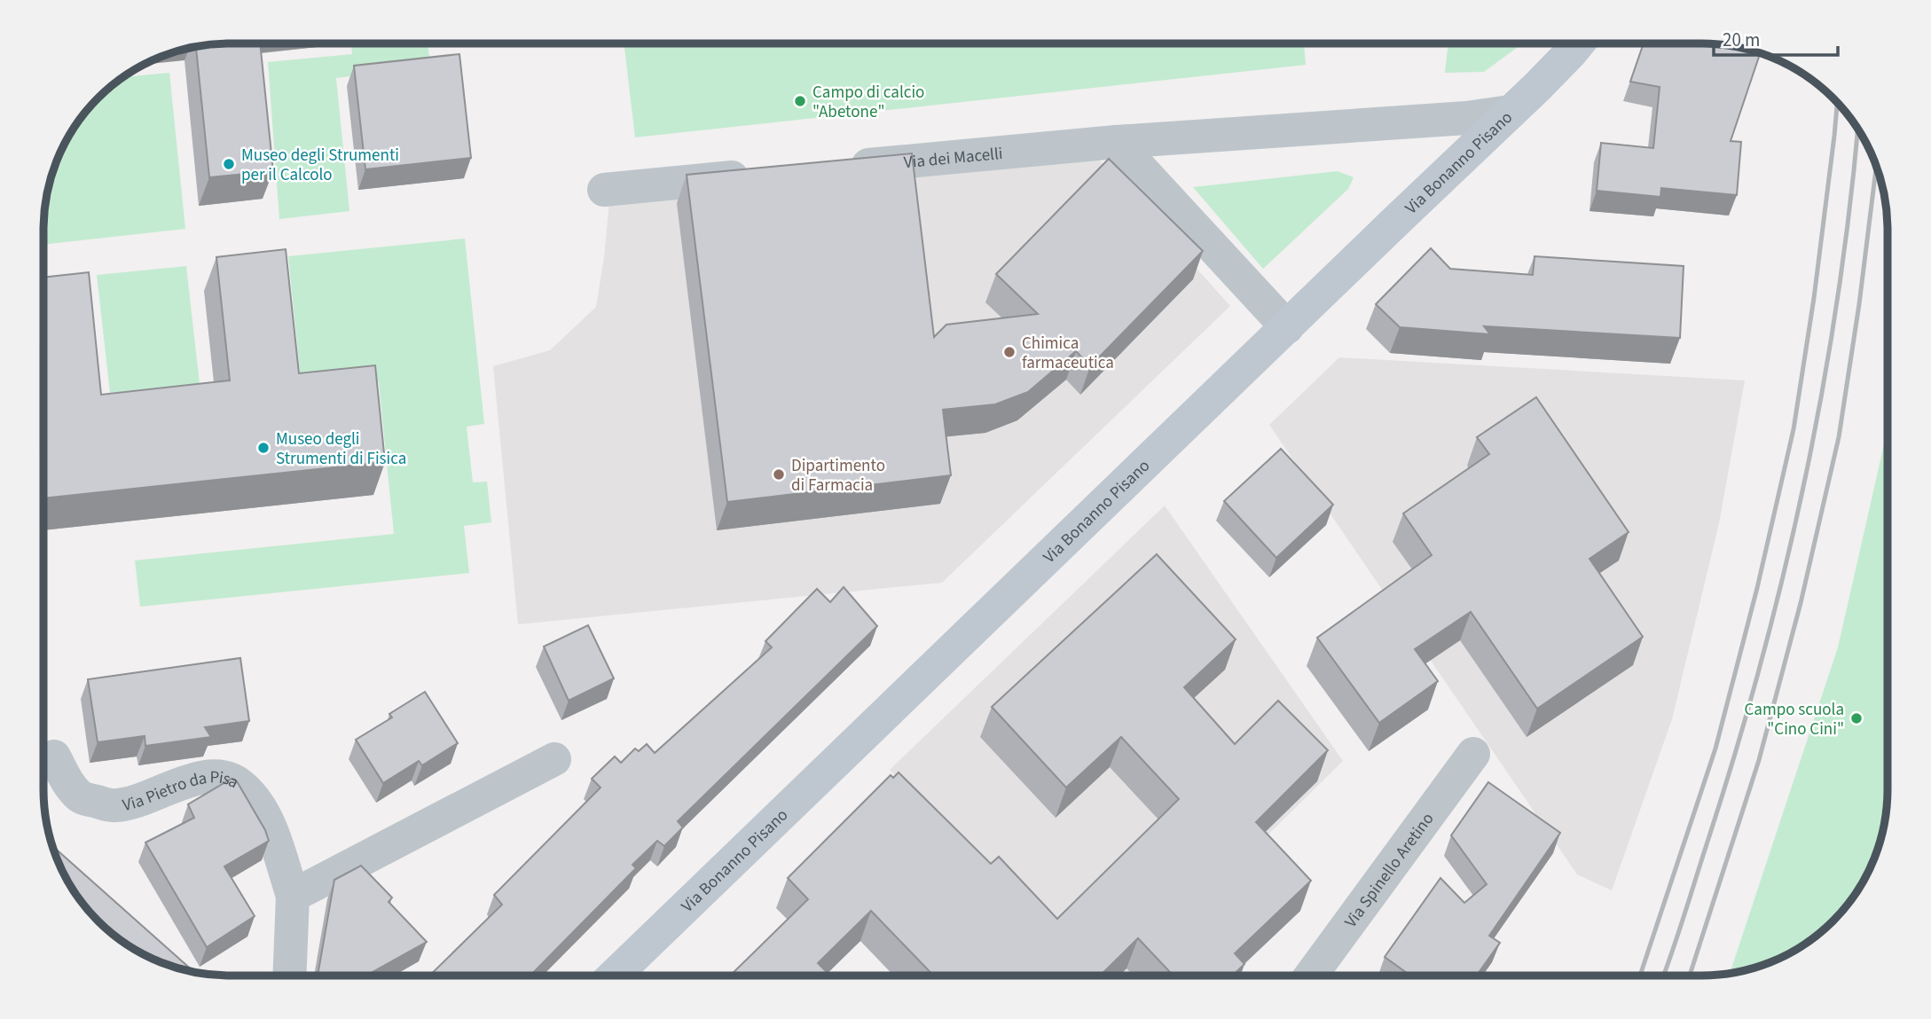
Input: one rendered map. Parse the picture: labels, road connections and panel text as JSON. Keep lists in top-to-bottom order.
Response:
{
  "streets": {
    "main road": ["Via Bonanno Pisano"],
    "street": ["Via dei Macelli", "Via Pietro da Pisa", "Via Spinello Aretino"]
  },
  "crossings": [
    ["Via dei Macelli", "Via Bonanno Pisano"]
  ],
  "places": [
    "Campo di calcio \"Abetone\"",
    "Museo degli Strumenti per il Calcolo",
    "Chimica farmaceutica",
    "Museo degli Strumenti di Fisica",
    "Dipartimento di Farmacia",
    "Campo scuola \"Cino Cini\""
  ],
  "scale_bar": "20 m"
}
